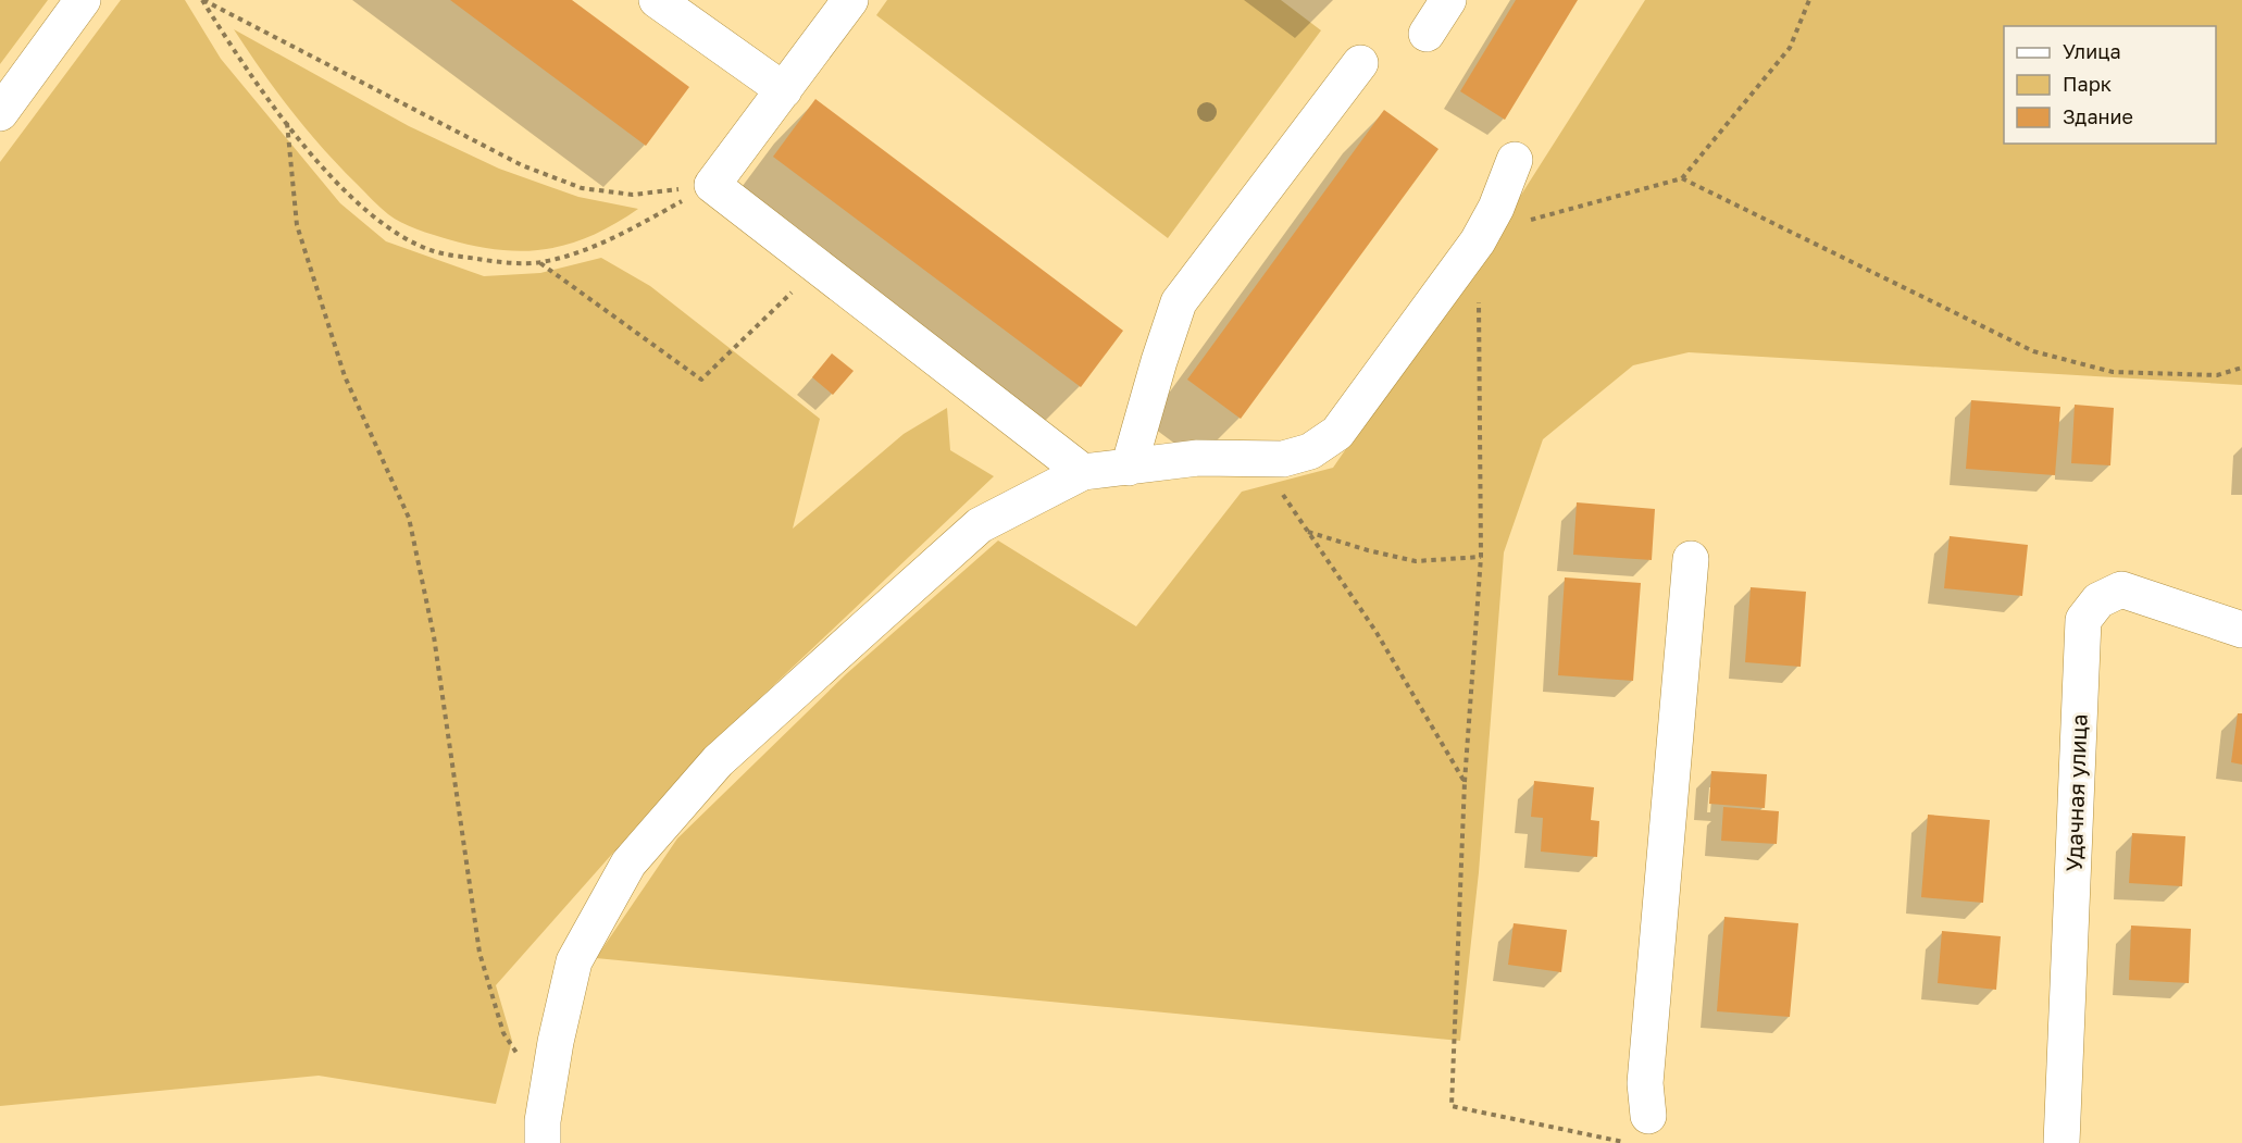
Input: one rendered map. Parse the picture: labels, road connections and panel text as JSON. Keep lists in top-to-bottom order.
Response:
{
  "streets": {
    "street": ["Удачная улица"]
  },
  "legend": ["Улица", "Парк", "Здание"]
}
